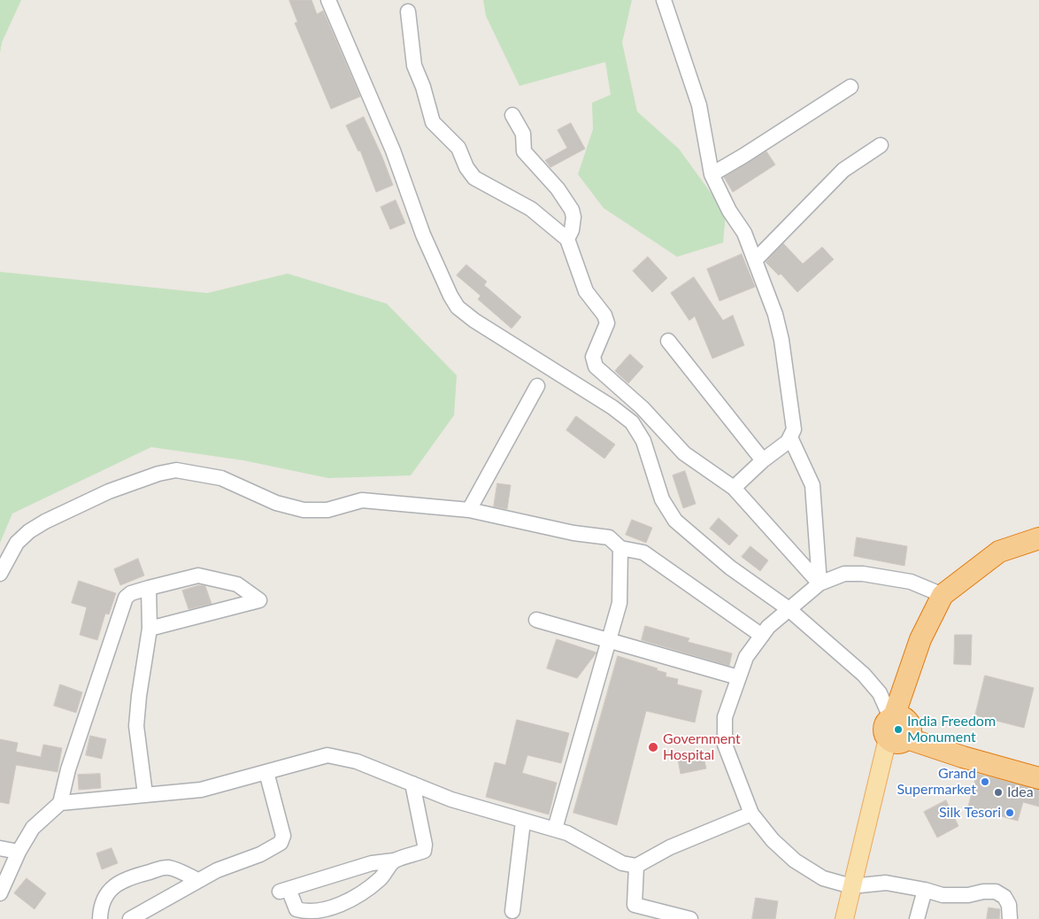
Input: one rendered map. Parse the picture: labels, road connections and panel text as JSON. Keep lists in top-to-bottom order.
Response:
{
  "places": [
    "India Freedom Monument",
    "Government Hospital",
    "Grand Supermarket",
    "Idea",
    "Silk Tesori"
  ]
}
